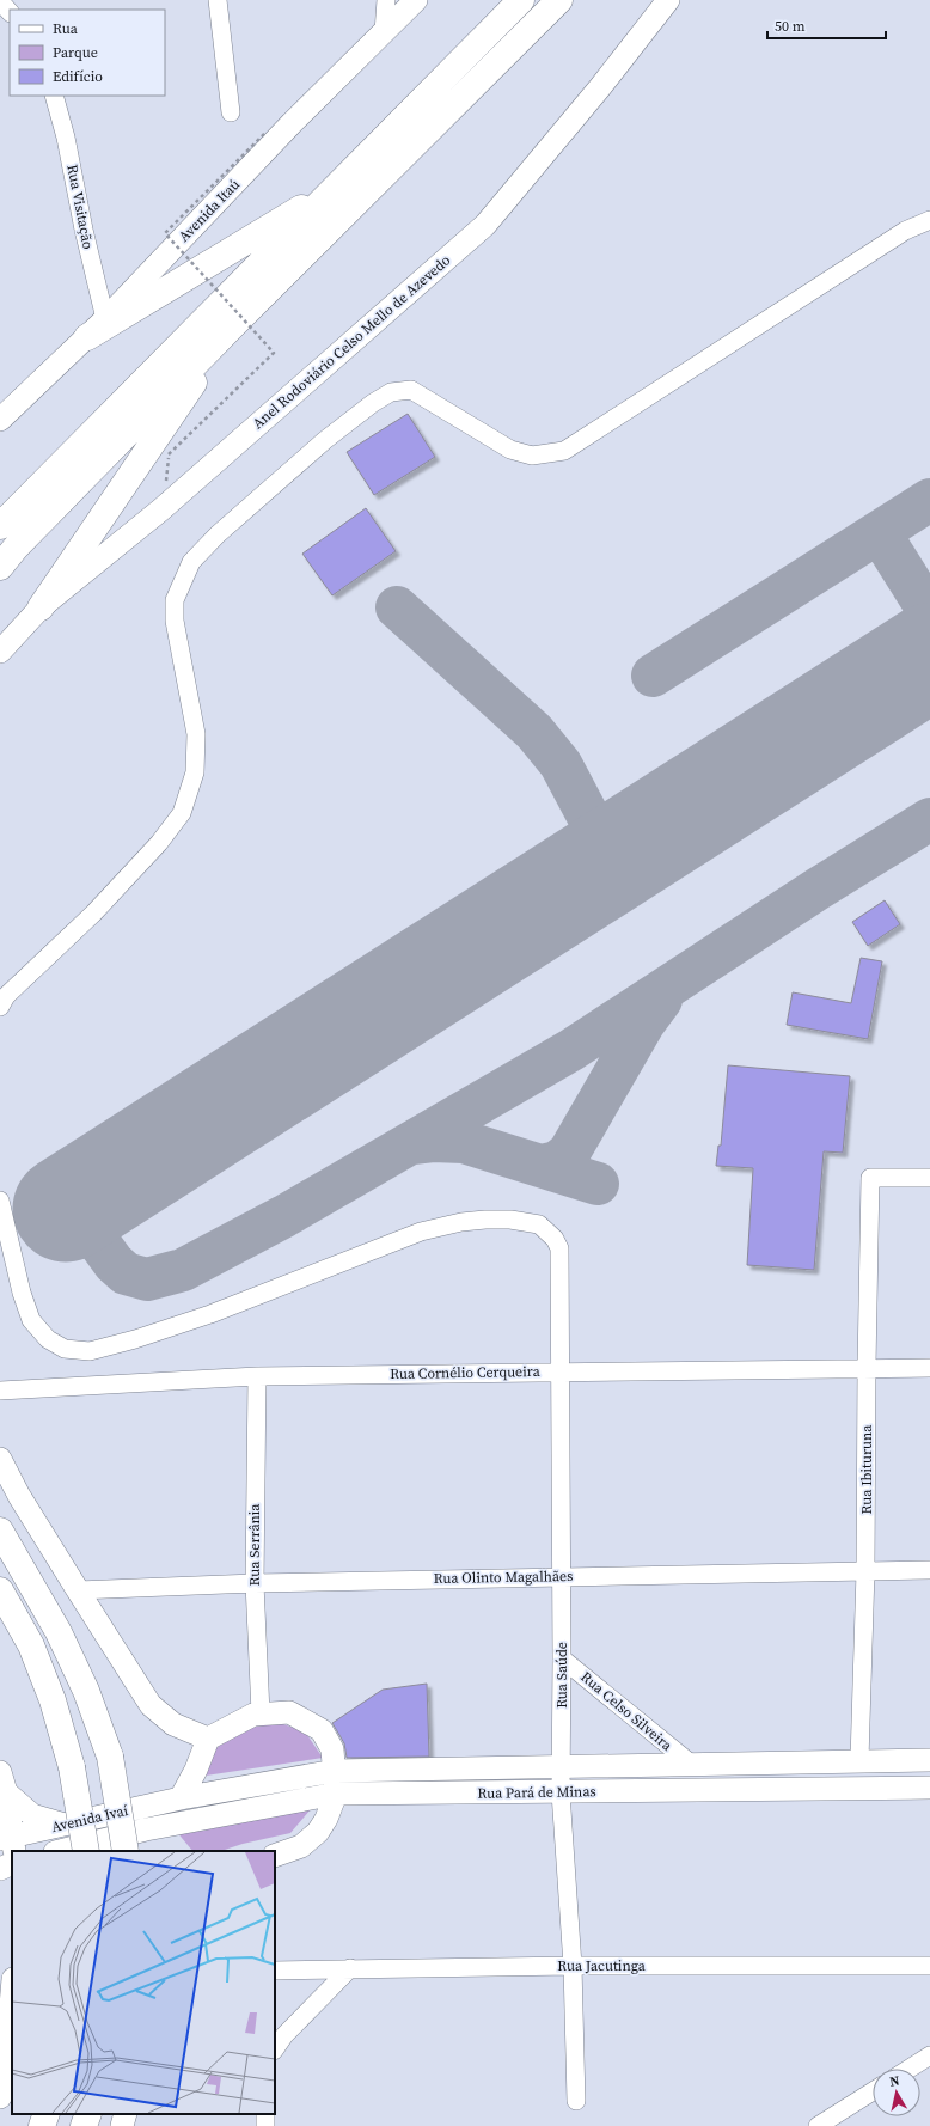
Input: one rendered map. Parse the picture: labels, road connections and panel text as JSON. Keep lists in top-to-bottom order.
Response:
{
  "streets": {
    "main road": [
      "Avenida Itaú",
      "Anel Rodoviário Celso Mello de Azevedo",
      "Rua Pará de Minas",
      "Avenida Ivaí"
    ],
    "street": [
      "Rua Visitação",
      "Rua Cornélio Cerqueira",
      "Rua Ibituruna",
      "Rua Serrânia",
      "Rua Olinto Magalhães",
      "Rua Saúde",
      "Rua Celso Silveira",
      "Rua Jacutinga"
    ]
  },
  "crossings": [
    ["Rua Visitação", "Avenida Itaú"],
    ["Rua Cornélio Cerqueira", "Rua Ibituruna"],
    ["Rua Cornélio Cerqueira", "Rua Serrânia"],
    ["Rua Cornélio Cerqueira", "Rua Saúde"],
    ["Rua Ibituruna", "Rua Olinto Magalhães"],
    ["Rua Ibituruna", "Rua Pará de Minas"],
    ["Rua Serrânia", "Rua Olinto Magalhães"],
    ["Rua Olinto Magalhães", "Rua Saúde"],
    ["Rua Saúde", "Rua Celso Silveira"],
    ["Rua Saúde", "Rua Pará de Minas"],
    ["Rua Saúde", "Rua Jacutinga"],
    ["Rua Celso Silveira", "Rua Pará de Minas"],
    ["Rua Pará de Minas", "Avenida Ivaí"]
  ],
  "legend": ["Rua", "Parque", "Edifício"],
  "scale_bar": "50 m",
  "north": "top"
}
